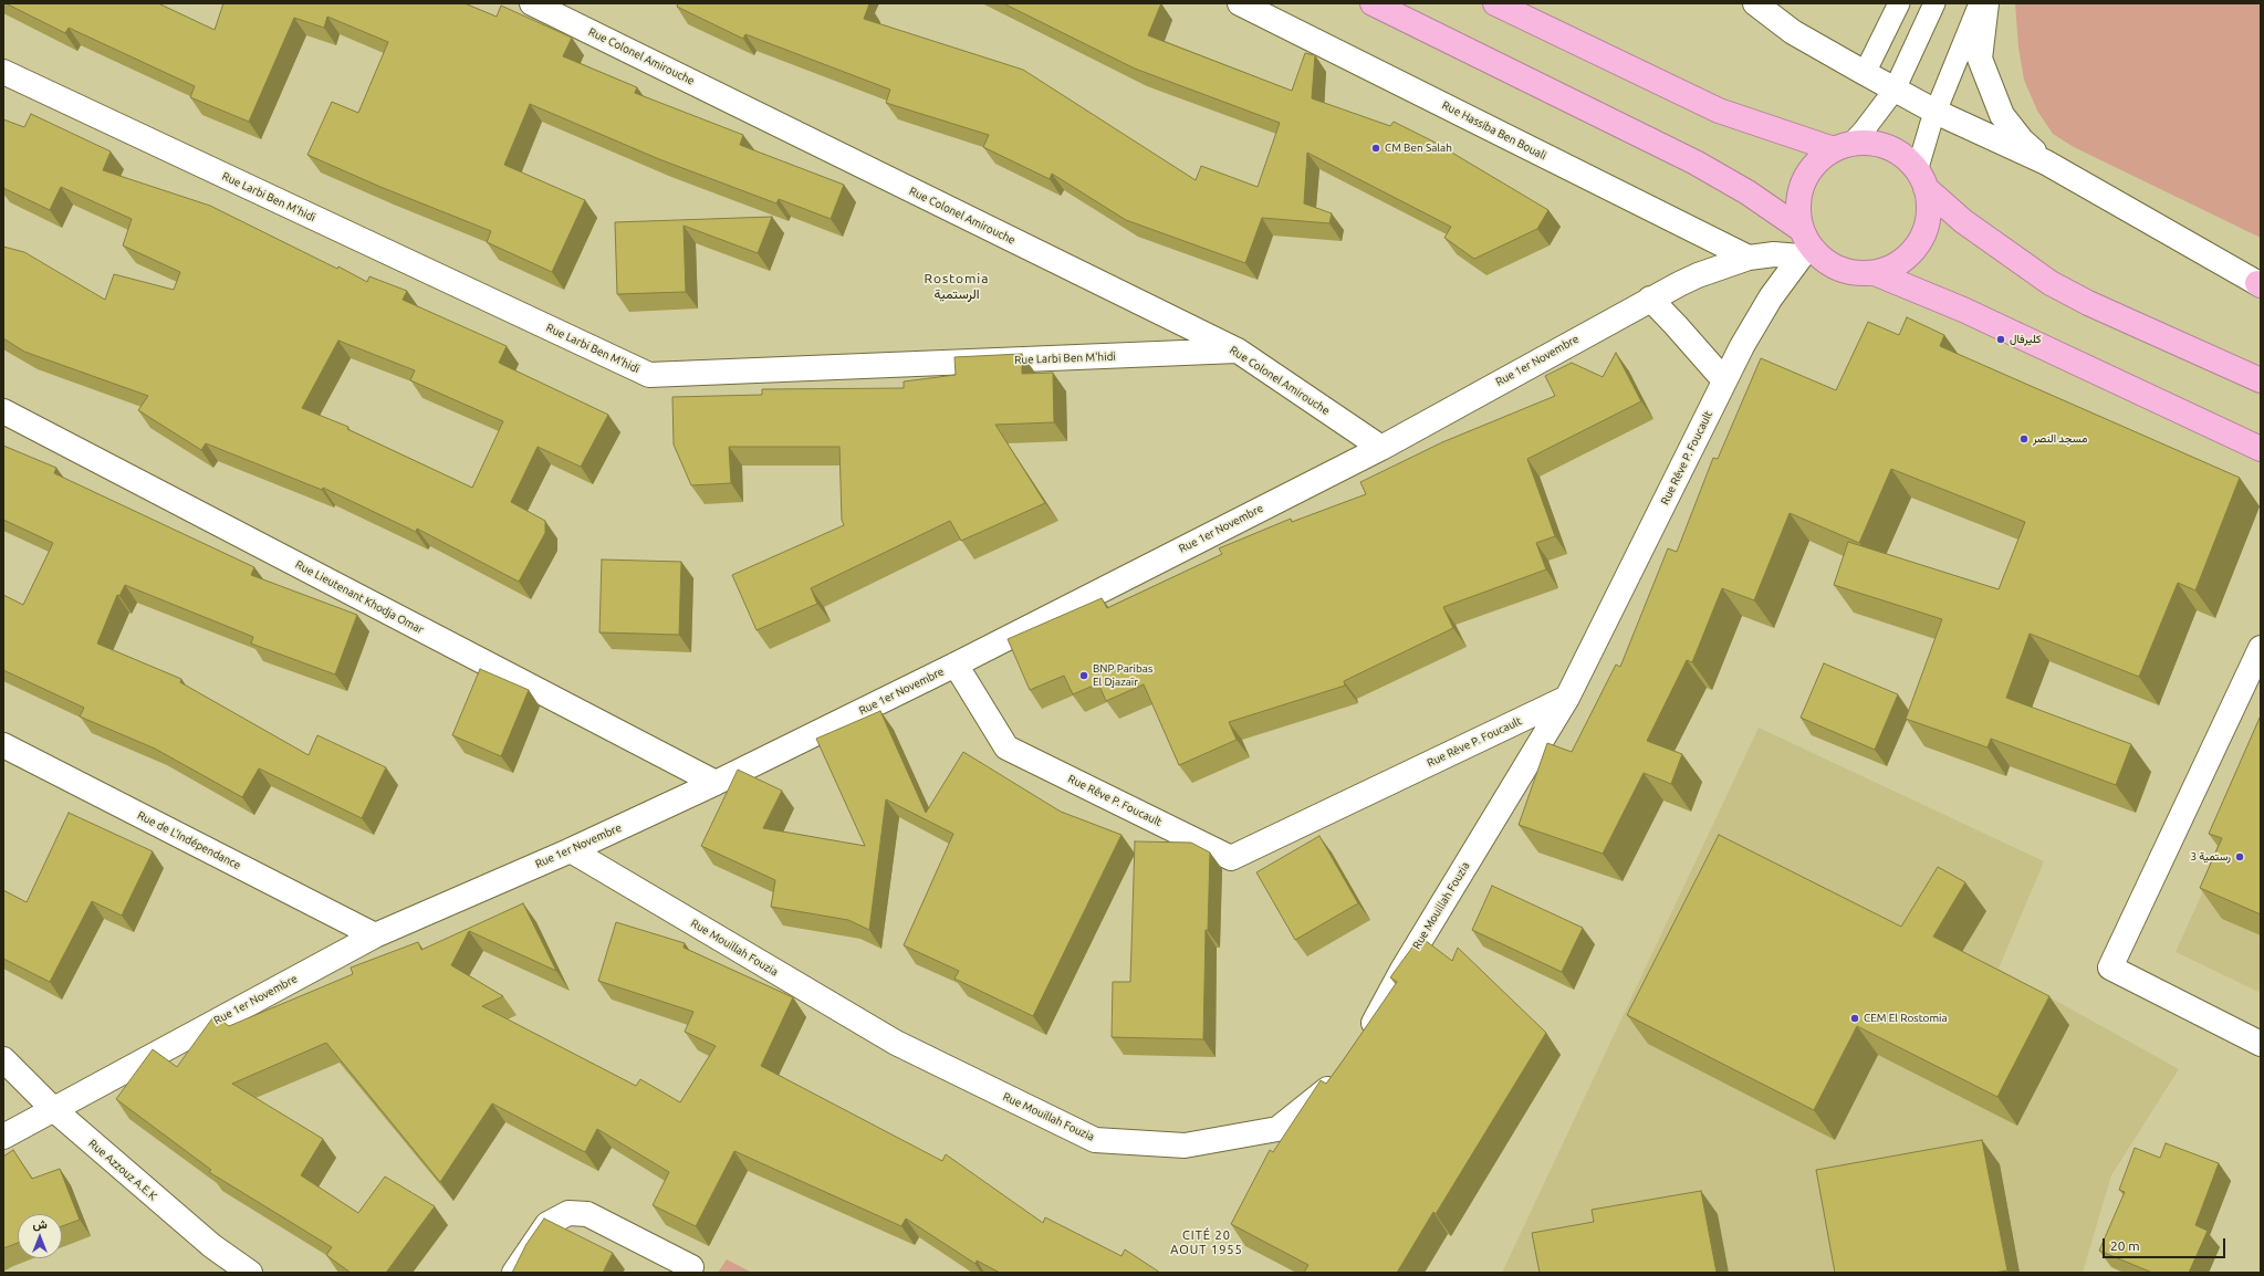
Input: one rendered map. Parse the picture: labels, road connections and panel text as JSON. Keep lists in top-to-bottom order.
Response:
{
  "streets": {
    "street": [
      "Rue Colonel Amirouche",
      "Rue Hassiba Ben Bouali",
      "Rue Larbi Ben M'hidi",
      "Rue 1er Novembre",
      "Rue Rêve P. Foucault",
      "Rue Lieutenant Khodja Omar",
      "Rue de L'Indépendance",
      "Rue Mouillah Fouzia",
      "Rue Azzouz A.E.K"
    ]
  },
  "crossings": [
    ["Rue Colonel Amirouche", "Rue Larbi Ben M'hidi"],
    ["Rue Colonel Amirouche", "Rue 1er Novembre"],
    ["Rue Hassiba Ben Bouali", "Rue 1er Novembre"],
    ["Rue 1er Novembre", "Rue Rêve P. Foucault"],
    ["Rue 1er Novembre", "Rue Lieutenant Khodja Omar"],
    ["Rue 1er Novembre", "Rue de L'Indépendance"],
    ["Rue 1er Novembre", "Rue Mouillah Fouzia"],
    ["Rue 1er Novembre", "Rue Azzouz A.E.K"],
    ["Rue Rêve P. Foucault", "Rue Mouillah Fouzia"]
  ],
  "districts": ["Rostomia الرستمية", "CITÉ 20 AOUT 1955"],
  "places": [
    "CM Ben Salah",
    "كليرفال",
    "مسجد النصر",
    "BNP Paribas El Djazaïr",
    "رستمية 3",
    "CEM El Rostomia"
  ],
  "scale_bar": "20 m",
  "north": "top"
}
